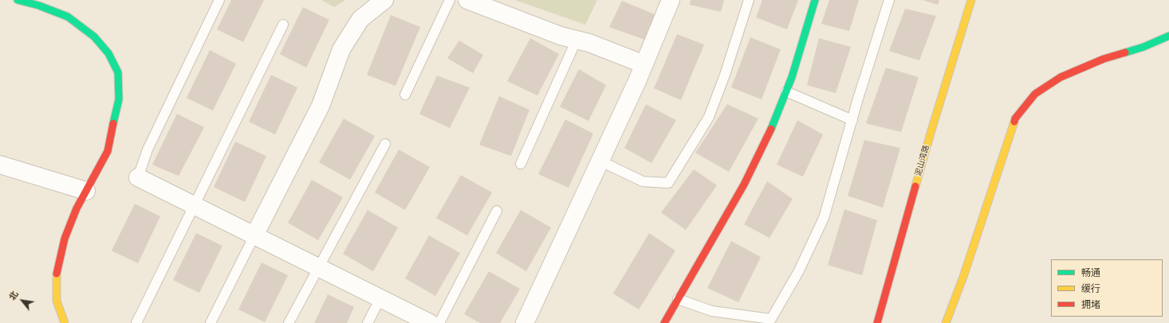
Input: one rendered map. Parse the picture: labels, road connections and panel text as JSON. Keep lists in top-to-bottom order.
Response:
{
  "streets": {
    "street": ["泥山湾路"]
  },
  "legend": ["畅通", "缓行", "拥堵"],
  "north": "top left"
}
